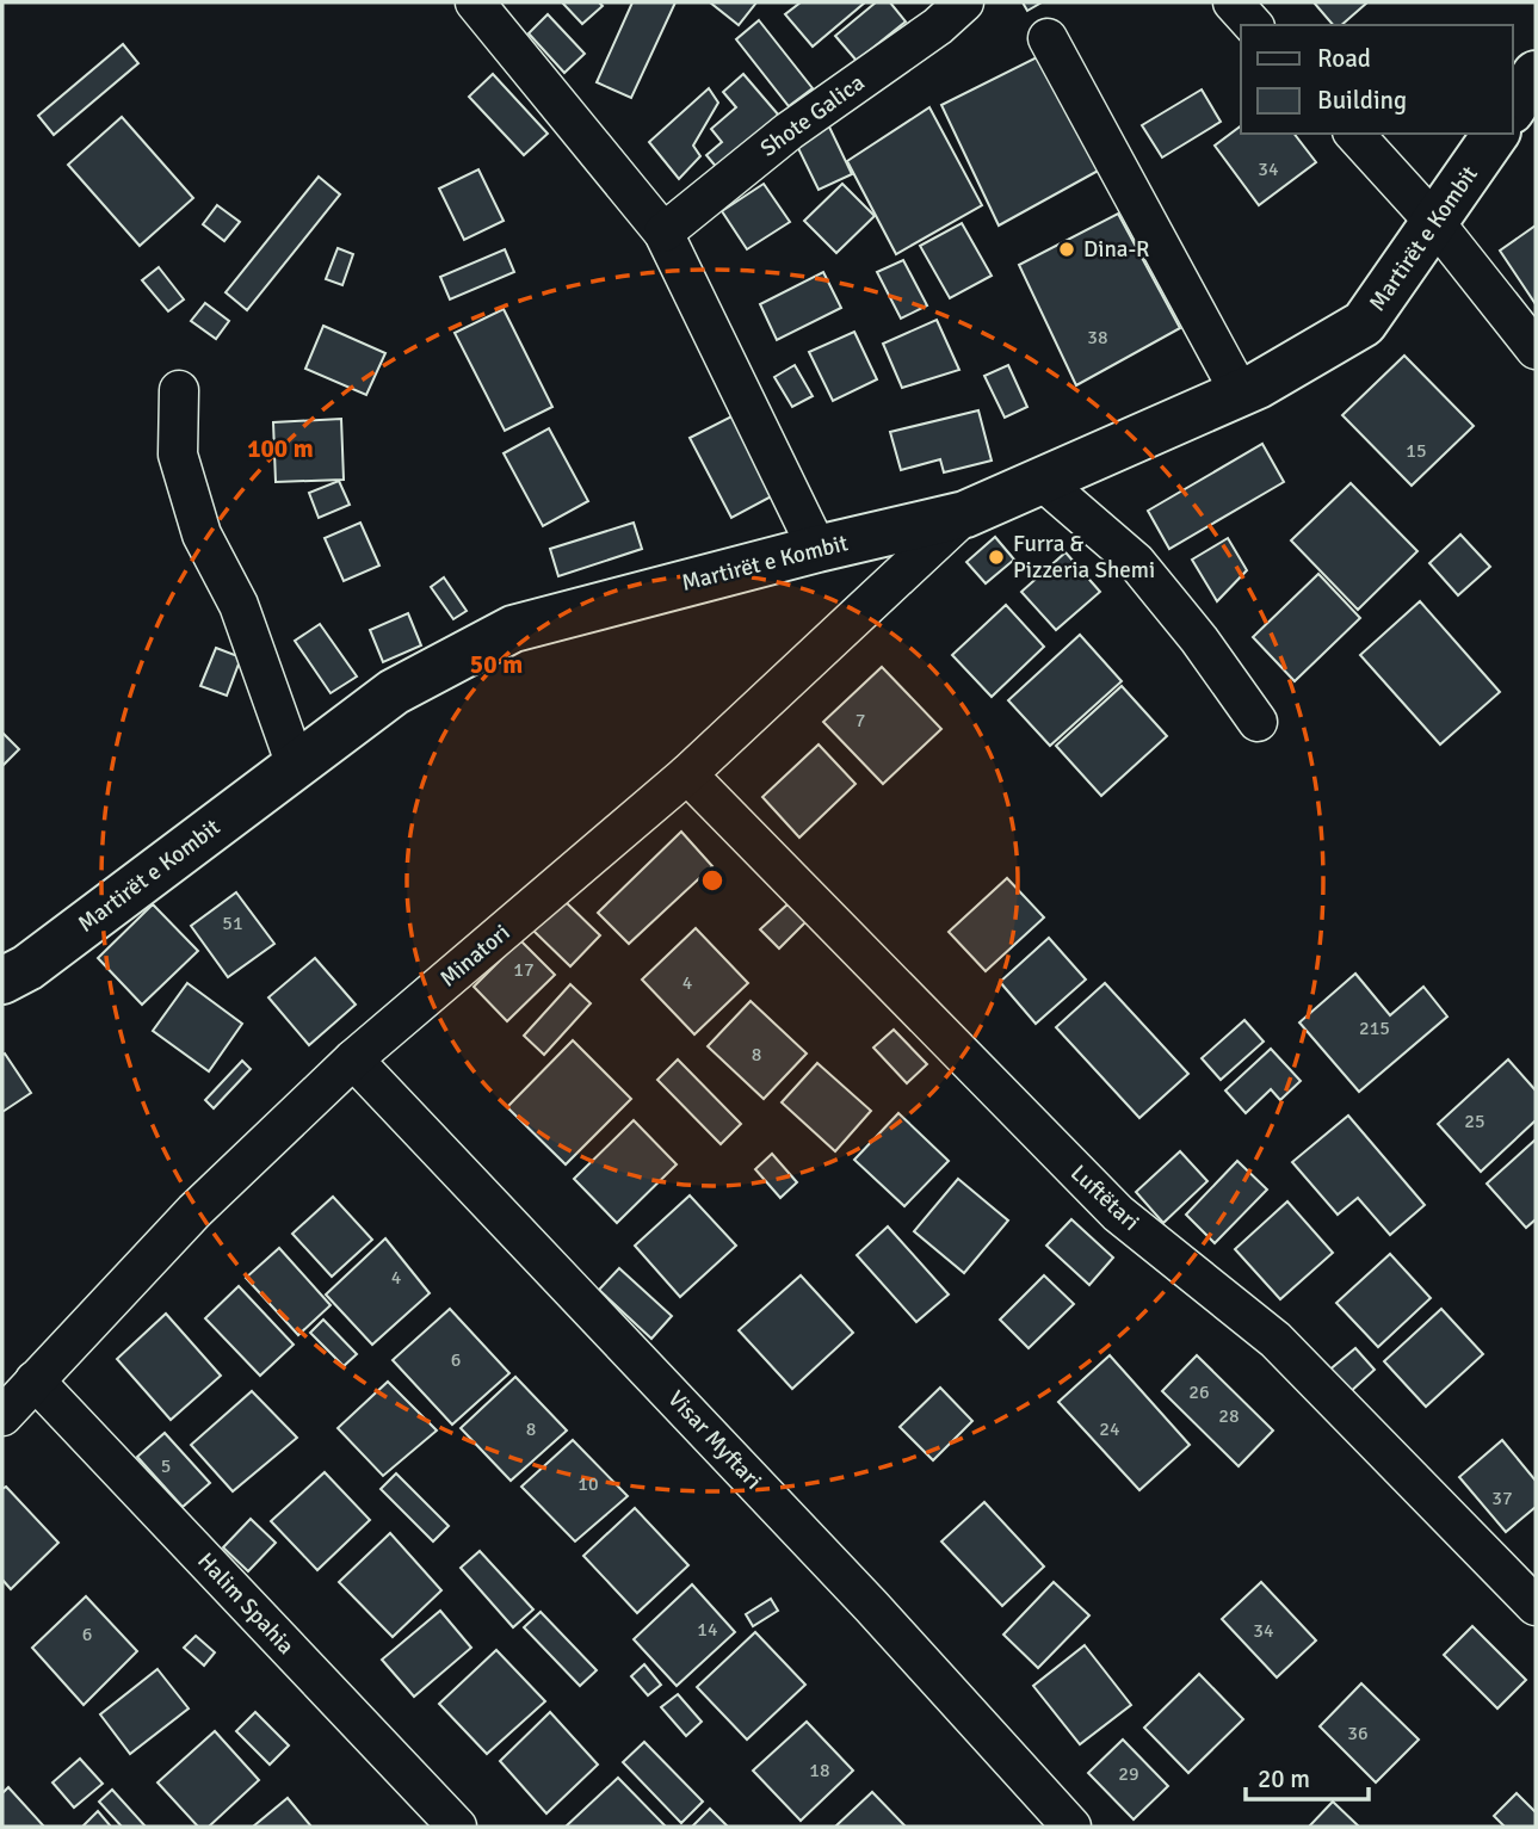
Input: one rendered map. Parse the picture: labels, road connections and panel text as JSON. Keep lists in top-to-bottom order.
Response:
{
  "streets": {
    "main road": ["Martirët e Kombit"],
    "street": [
      "Shote Galica",
      "Minatori",
      "Luftëtari",
      "Visar Myftari",
      "Halim Spahia"
    ]
  },
  "crossings": [
    ["Martirët e Kombit", "Minatori"],
    ["Minatori", "Luftëtari"],
    ["Minatori", "Visar Myftari"],
    ["Minatori", "Halim Spahia"]
  ],
  "places": ["Dina-R", "Furra & Pizzeria Shemi"],
  "house_numbers": [
    "34",
    "38",
    "15",
    "7",
    "51",
    "17",
    "4",
    "215",
    "8",
    "25",
    "4",
    "6",
    "26",
    "28",
    "8",
    "24",
    "5",
    "10",
    "37",
    "14",
    "34",
    "6",
    "36",
    "18",
    "29"
  ],
  "legend": ["Road", "Building"],
  "scale_bar": "20 m",
  "rings": ["100 m", "50 m"]
}
